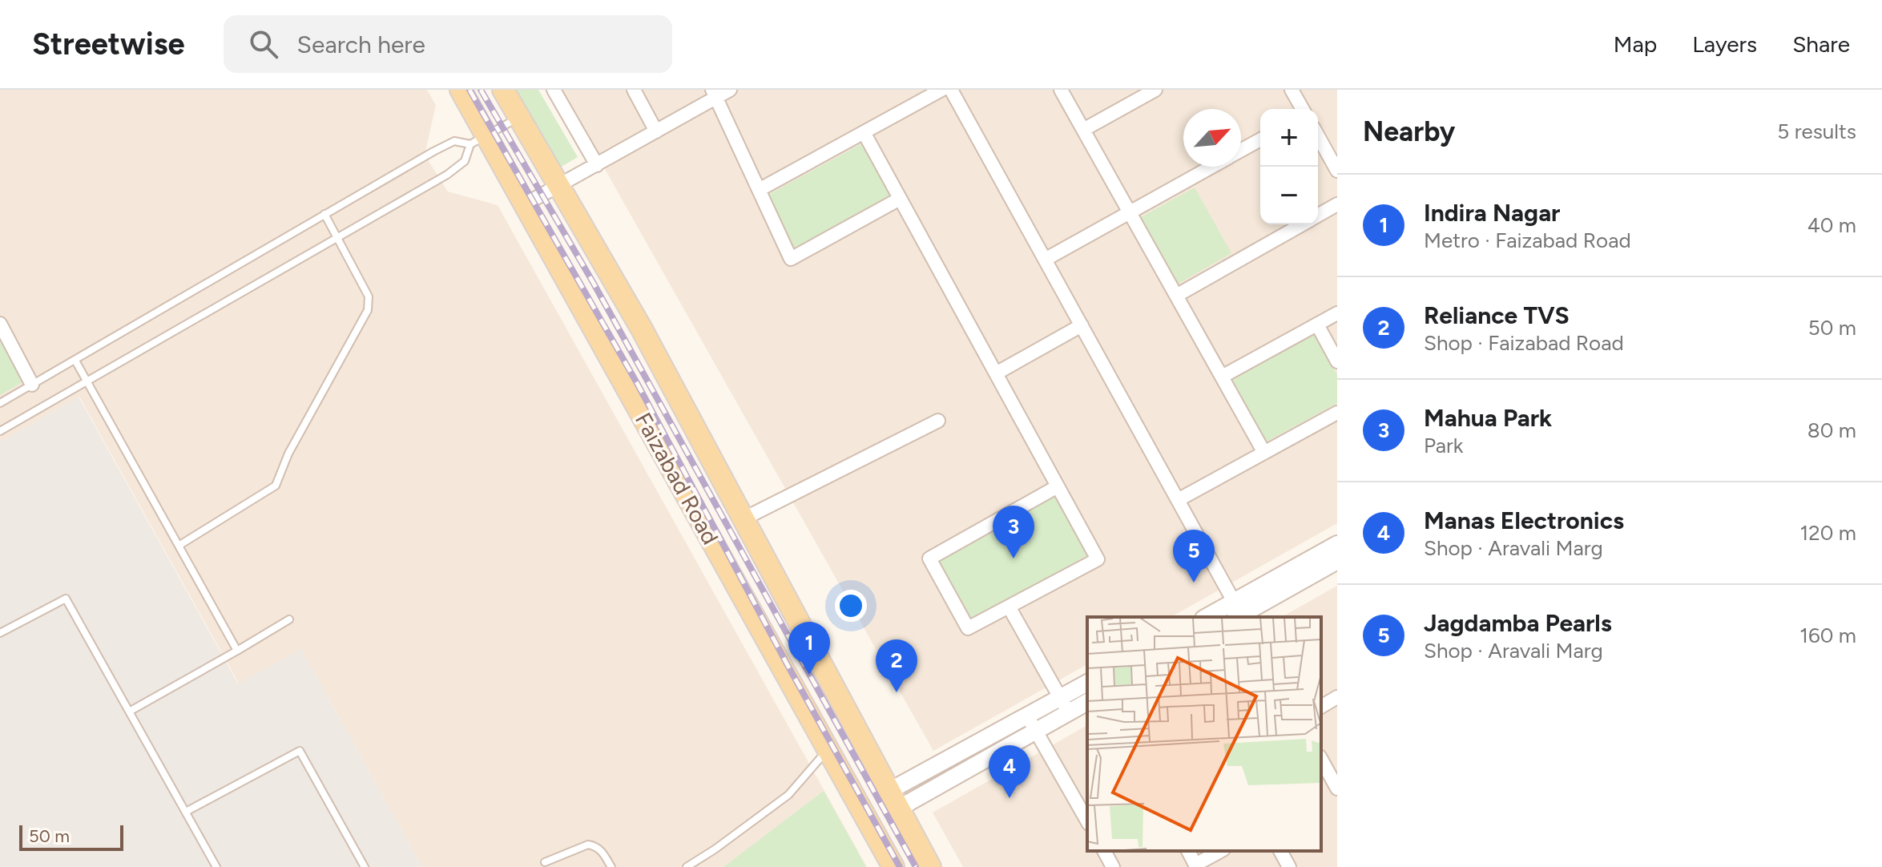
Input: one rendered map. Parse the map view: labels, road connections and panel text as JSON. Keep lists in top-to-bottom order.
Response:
{
  "streets": {
    "main road": ["Faizabad Road"]
  },
  "scale_bar": "50 m",
  "north": "top right",
  "page": {
    "header": "Streetwise",
    "search": "Search here",
    "nav": ["Map", "Layers", "Share"],
    "heading": ["Nearby", "5 results"],
    "map_buttons": ["+", "−"],
    "list": [
      {
        "mark": "1",
        "name": "Indira Nagar",
        "note": "Metro · Faizabad Road",
        "value": "40 m"
      },
      {
        "mark": "2",
        "name": "Reliance TVS",
        "note": "Shop · Faizabad Road",
        "value": "50 m"
      },
      {
        "mark": "3",
        "name": "Mahua Park",
        "note": "Park",
        "value": "80 m"
      },
      {
        "mark": "4",
        "name": "Manas Electronics",
        "note": "Shop · Aravali Marg",
        "value": "120 m"
      },
      {
        "mark": "5",
        "name": "Jagdamba Pearls",
        "note": "Shop · Aravali Marg",
        "value": "160 m"
      }
    ],
    "pins": [
      "3",
      "5",
      "1",
      "2",
      "4"
    ],
    "scale": "50 m"
  }
}
